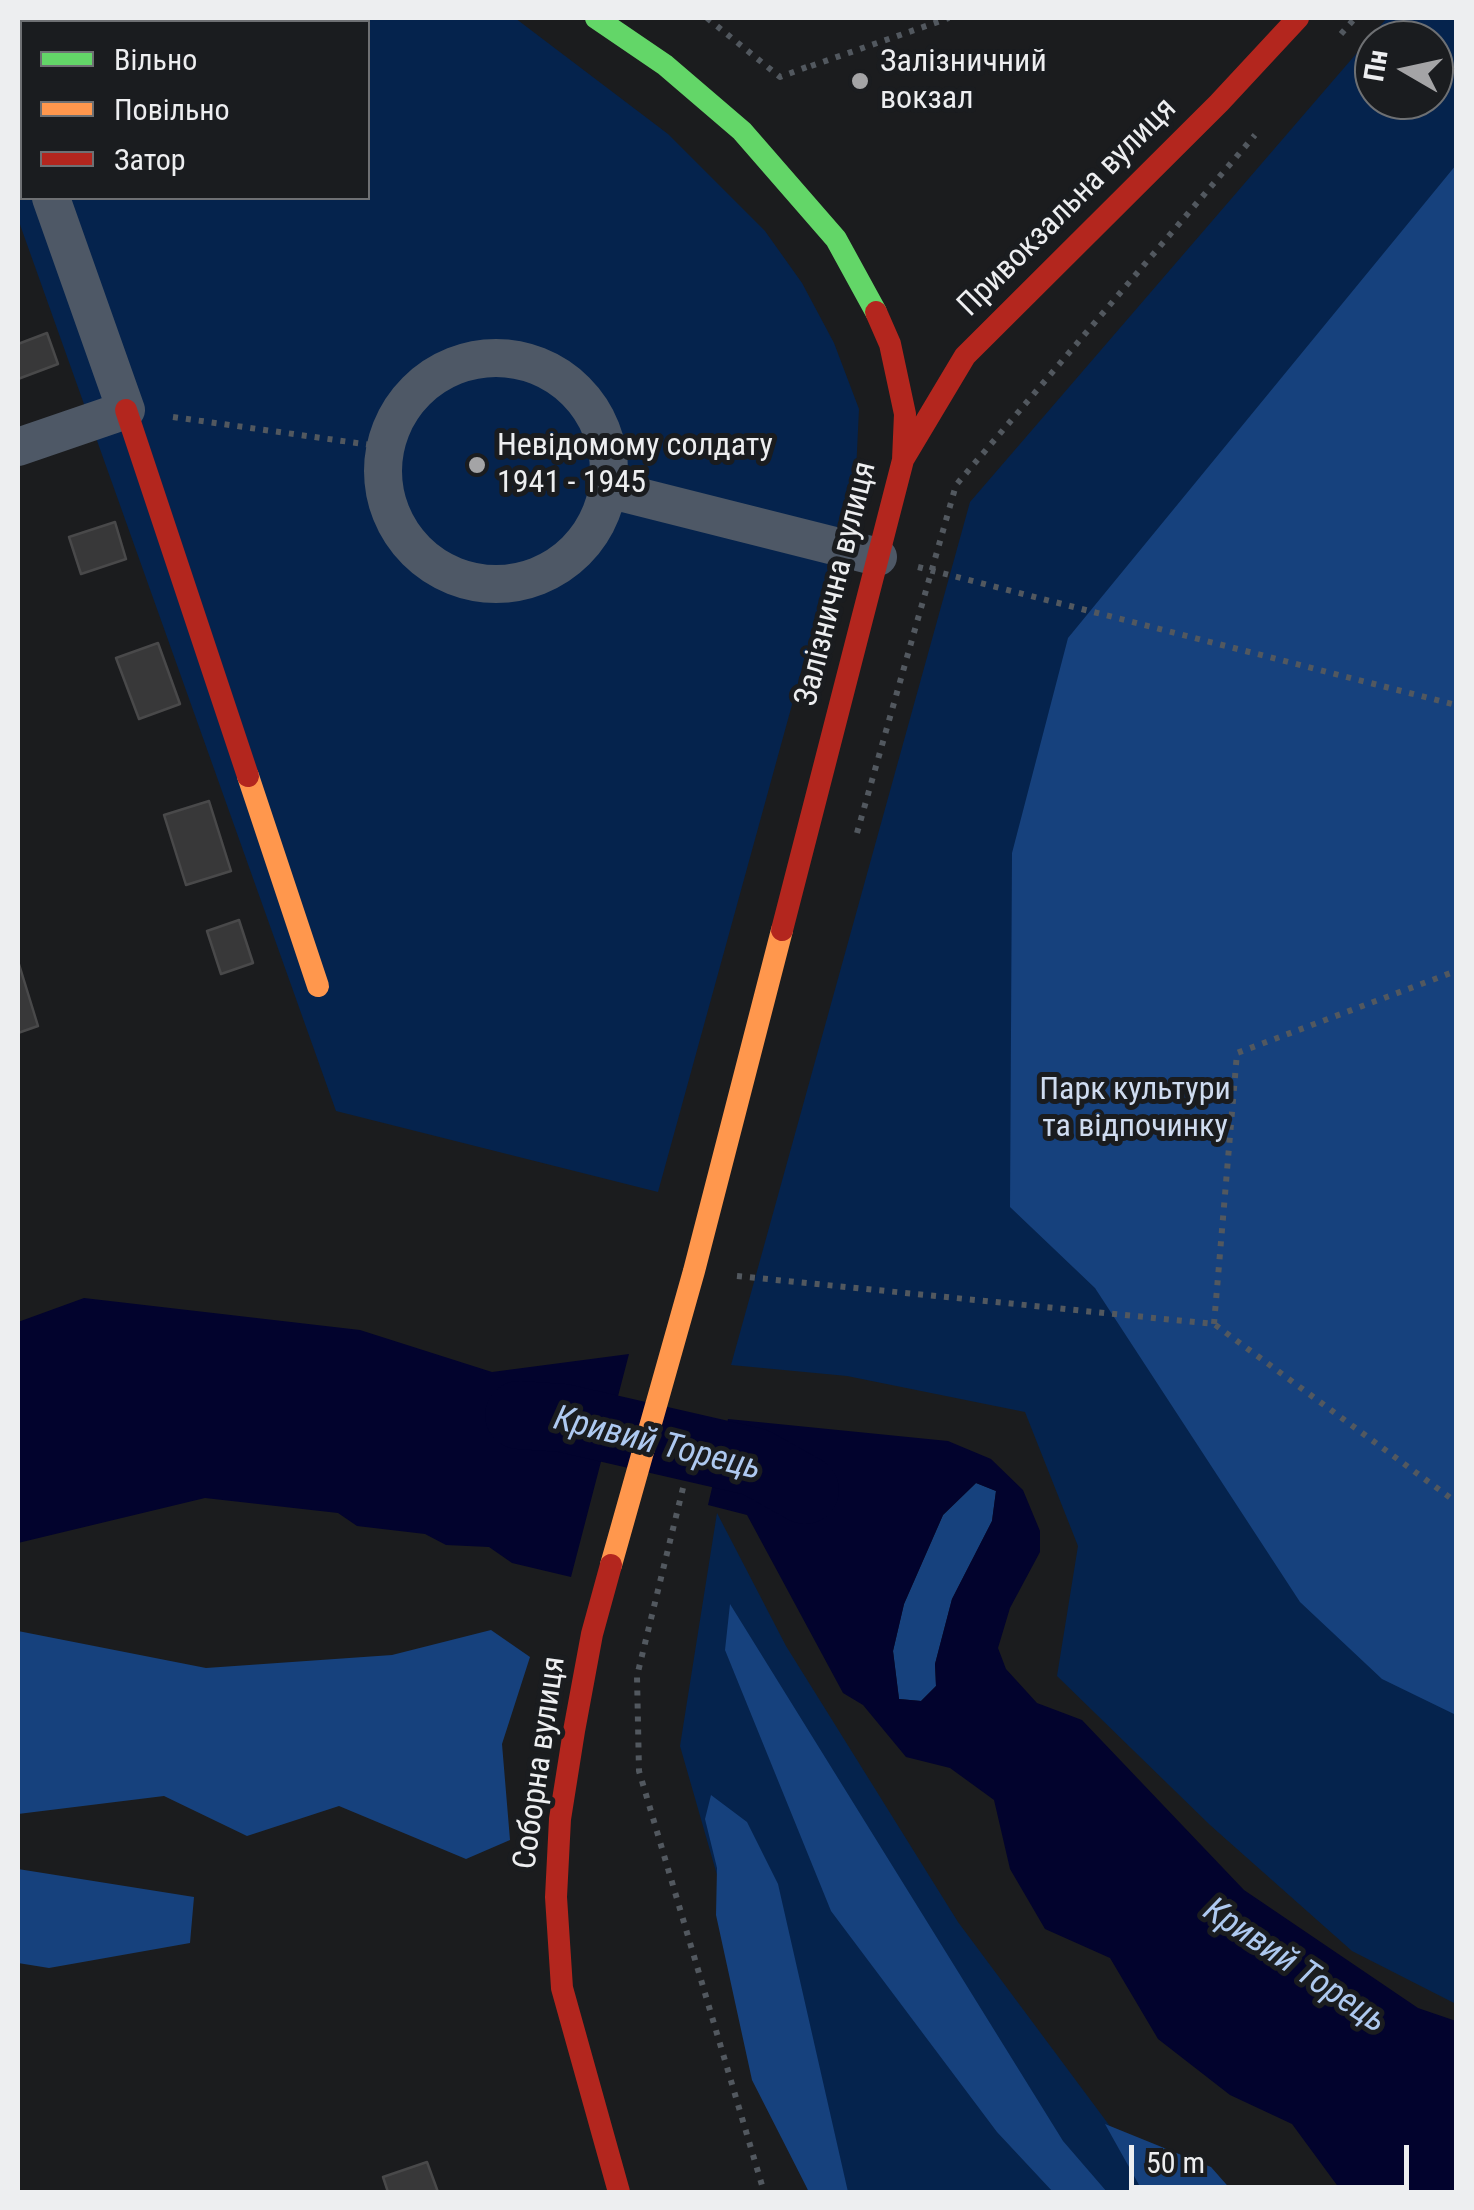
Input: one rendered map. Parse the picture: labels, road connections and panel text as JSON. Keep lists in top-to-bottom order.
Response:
{
  "streets": {
    "street": ["Привокзальна вулиця", "Залізнична вулиця", "Соборна вулиця"]
  },
  "crossings": [
    ["Привокзальна вулиця", "Залізнична вулиця"],
    ["Залізнична вулиця", "Соборна вулиця"]
  ],
  "water": ["Кривий Торець"],
  "parks": ["Парк культури та відпочинку"],
  "places": ["Залізничний вокзал", "Невідомому солдату 1941 - 1945"],
  "legend": ["Вільно", "Повільно", "Затор"],
  "scale_bar": "50 m",
  "north": "left"
}
